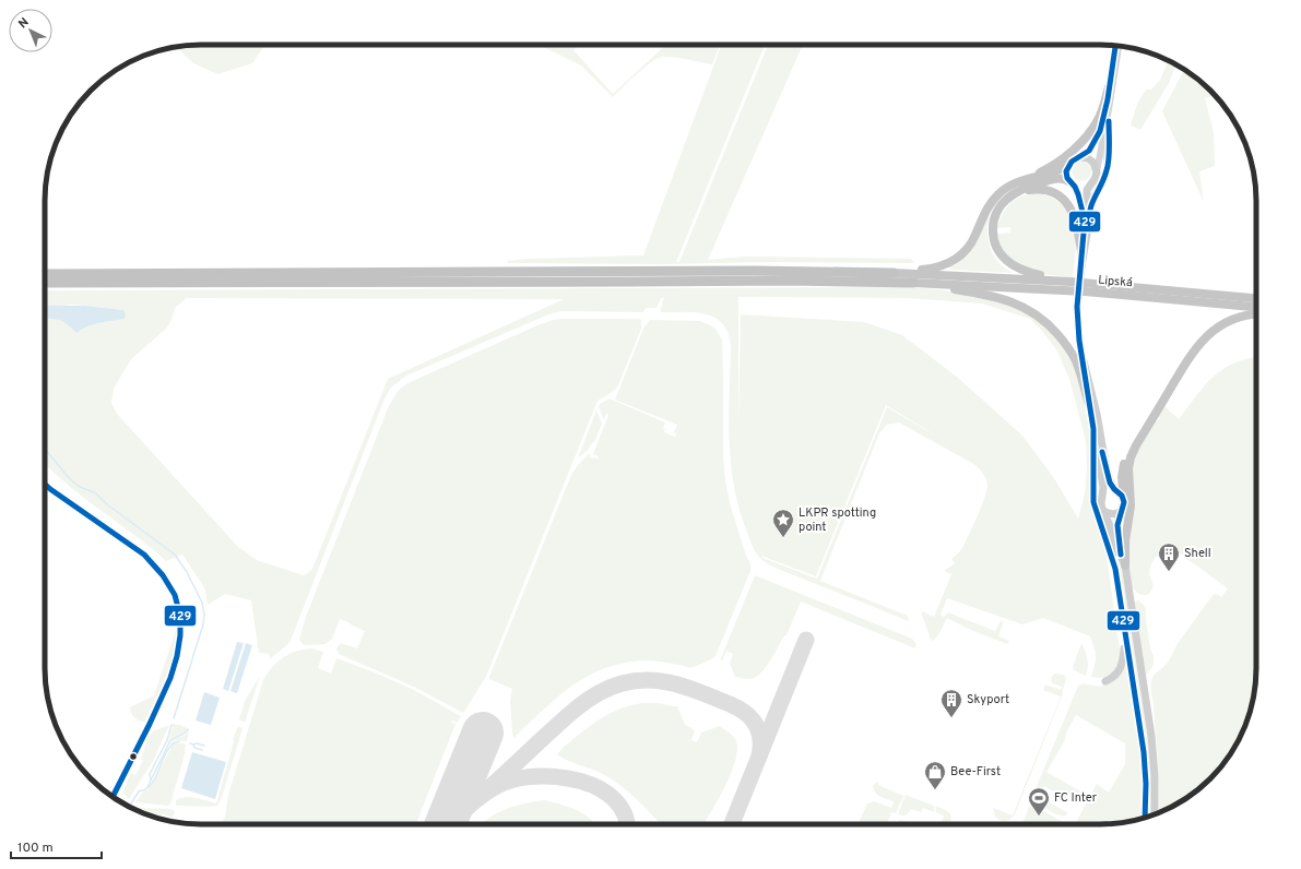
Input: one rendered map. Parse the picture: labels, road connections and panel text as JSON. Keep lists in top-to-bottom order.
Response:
{
  "streets": {
    "highway": ["Lipská"]
  },
  "places": {
    "place": ["LKPR spotting point"],
    "building": ["Shell", "Skyport"],
    "shop": ["Bee-First"],
    "sports": ["FC Inter"]
  },
  "lines": ["transit line 429"],
  "scale_bar": "100 m",
  "north": "top left"
}
